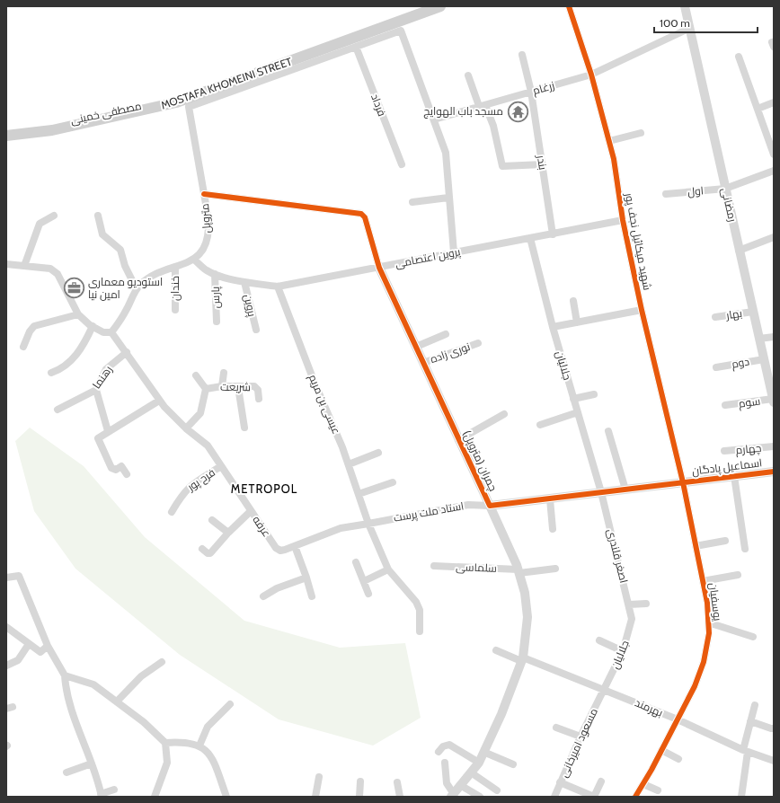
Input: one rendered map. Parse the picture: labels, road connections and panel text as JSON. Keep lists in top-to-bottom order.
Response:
{
  "streets": {
    "main road": ["MOSTAFA KHOMEINI STREET", "مصطفی خمینی"],
    "street": [
      "زرغام",
      "فرداد",
      "بندر",
      "اول",
      "رمضانی",
      "متروپل",
      "شهید میکائیل نجف پور",
      "پروین اعتصامی",
      "خندان",
      "پارس",
      "پروین",
      "بهار",
      "نوری زاده",
      "دوم",
      "جلالیان",
      "رهنما",
      "شریعت",
      "سوم",
      "عیسی بن مریم",
      "چهارم",
      "چمران (متروپل)",
      "اسماعیل پادگان",
      "فرح پور",
      "استاد ملت پرست",
      "عرفه",
      "اصغر قلندری",
      "سلماسی",
      "یوسفیان",
      "بهرمند",
      "مسعود امیرخانی"
    ]
  },
  "crossings": [
    ["زرغام", "بندر"],
    ["زرغام", "رمضانی"],
    ["زرغام", "شهید میکائیل نجف پور"],
    ["بندر", "پروین اعتصامی"],
    ["اول", "رمضانی"],
    ["رمضانی", "بهار"],
    ["رمضانی", "دوم"],
    ["رمضانی", "سوم"],
    ["متروپل", "پروین اعتصامی"],
    ["متروپل", "خندان"],
    ["متروپل", "عرفه"],
    ["شهید میکائیل نجف پور", "پروین اعتصامی"],
    ["شهید میکائیل نجف پور", "چمران (متروپل)"],
    ["شهید میکائیل نجف پور", "اسماعیل پادگان"],
    ["شهید میکائیل نجف پور", "یوسفیان"],
    ["پروین اعتصامی", "پارس"],
    ["پروین اعتصامی", "پروین"],
    ["پروین اعتصامی", "جلالیان"],
    ["پروین اعتصامی", "عیسی بن مریم"],
    ["پروین اعتصامی", "چمران (متروپل)"],
    ["نوری زاده", "چمران (متروپل)"],
    ["جلالیان", "چمران (متروپل)"],
    ["جلالیان", "اصغر قلندری"],
    ["جلالیان", "بهرمند"],
    ["جلالیان", "مسعود امیرخانی"],
    ["رهنما", "عرفه"],
    ["شریعت", "عرفه"],
    ["عیسی بن مریم", "استاد ملت پرست"],
    ["عیسی بن مریم", "عرفه"],
    ["چمران (متروپل)", "اسماعیل پادگان"],
    ["چمران (متروپل)", "استاد ملت پرست"],
    ["چمران (متروپل)", "اصغر قلندری"],
    ["چمران (متروپل)", "سلماسی"],
    ["چمران (متروپل)", "یوسفیان"],
    ["چمران (متروپل)", "بهرمند"],
    ["اسماعیل پادگان", "یوسفیان"],
    ["فرح پور", "عرفه"],
    ["استاد ملت پرست", "عرفه"],
    ["یوسفیان", "بهرمند"],
    ["بهرمند", "مسعود امیرخانی"]
  ],
  "districts": ["METROPOL"],
  "places": {
    "temple": ["مسجد باب الهوایج"],
    "office": ["استودیو معماری امین نیا"]
  },
  "scale_bar": "100 m"
}
